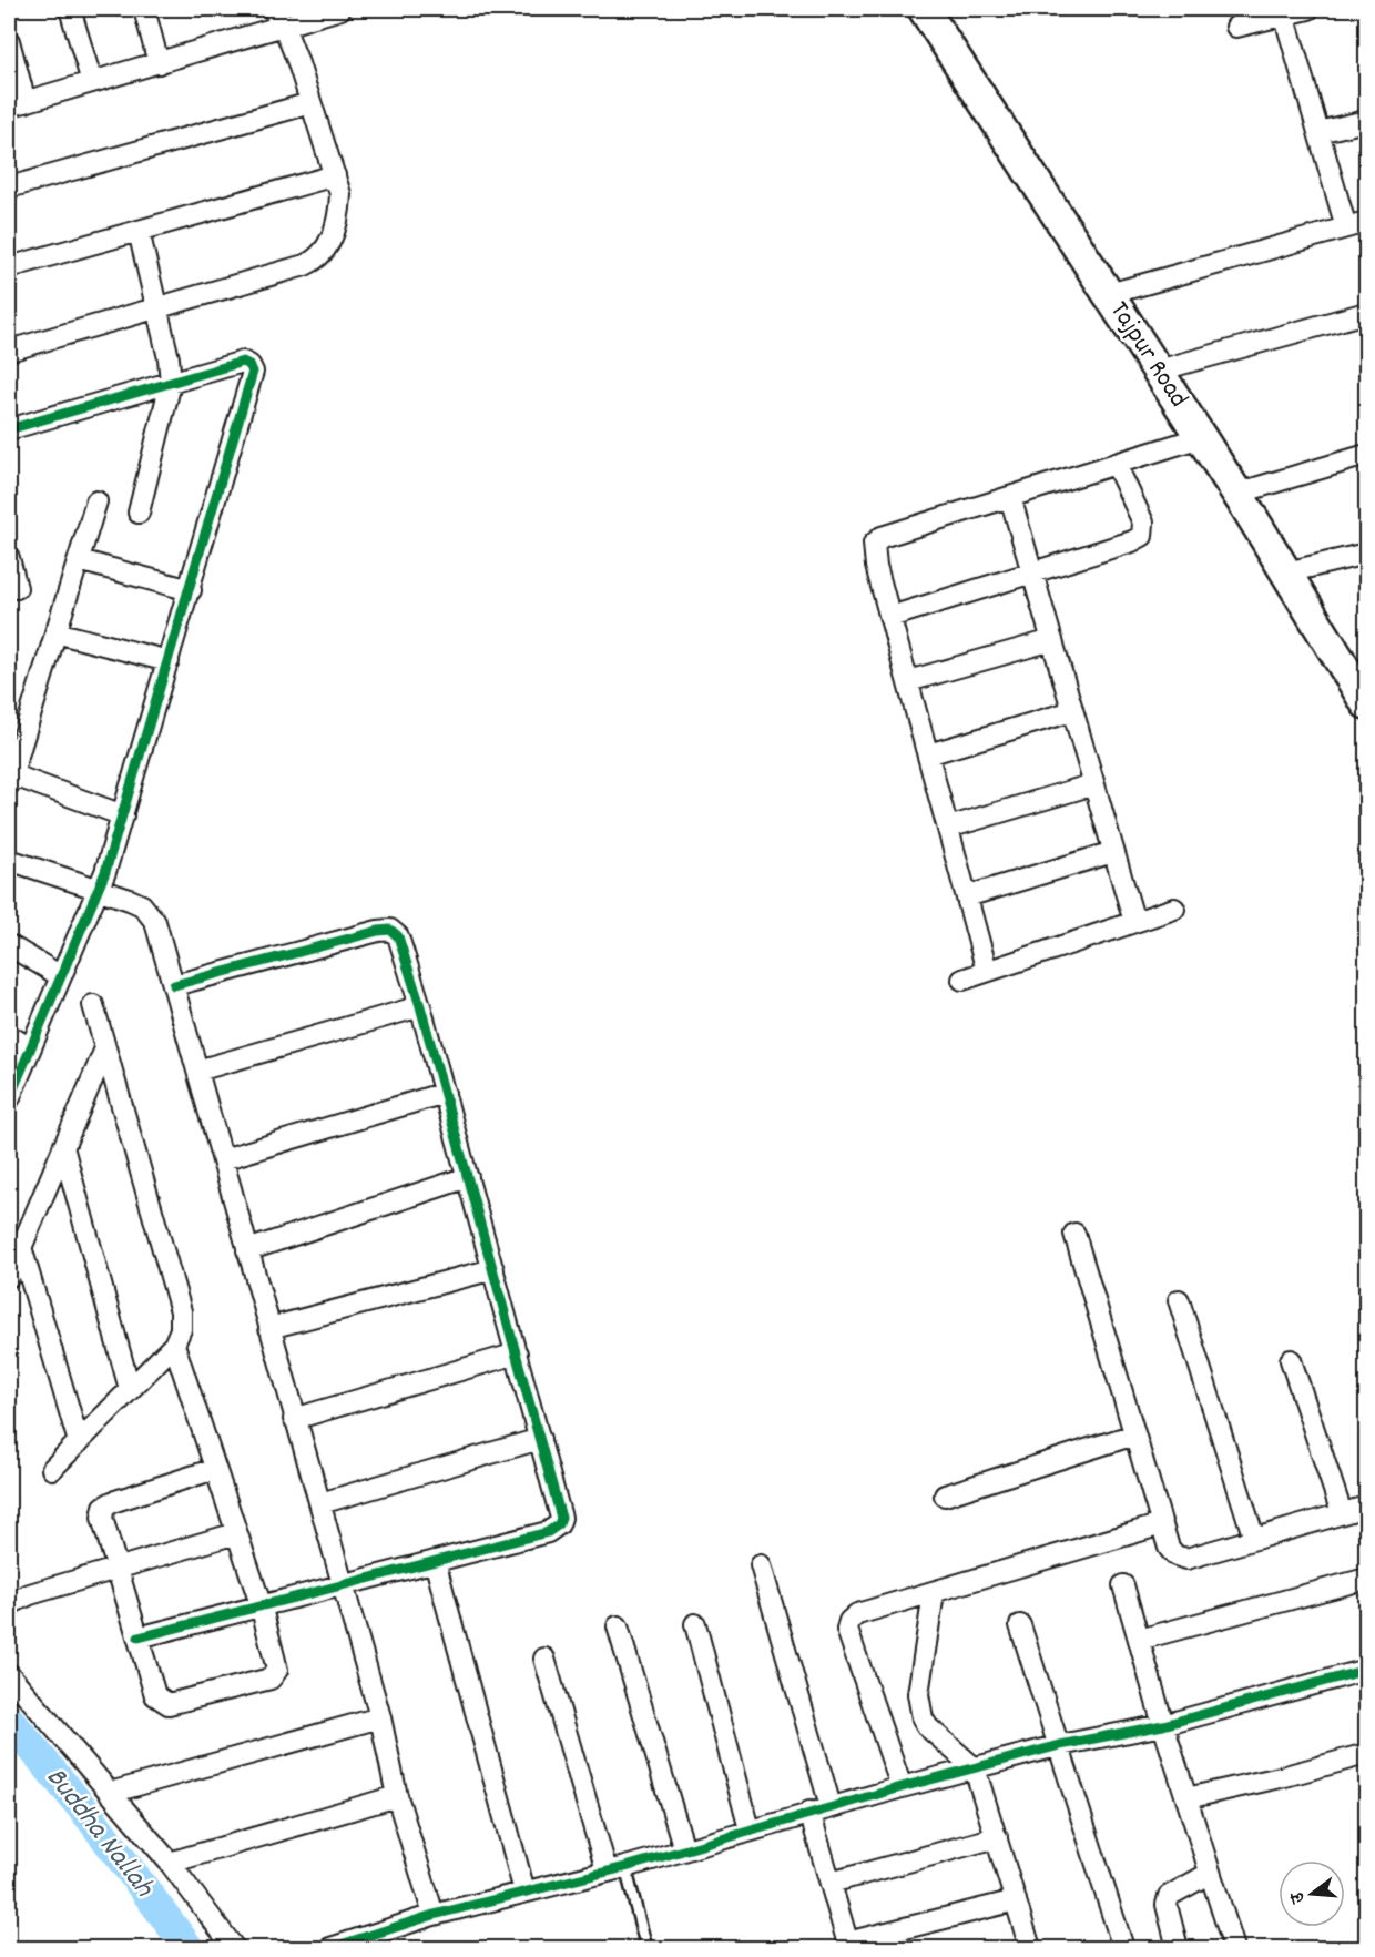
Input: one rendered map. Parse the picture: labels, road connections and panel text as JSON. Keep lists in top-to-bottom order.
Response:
{
  "streets": {
    "main road": ["Tajpur Road"]
  },
  "water": ["Buddha Nallah"],
  "north": "left"
}
